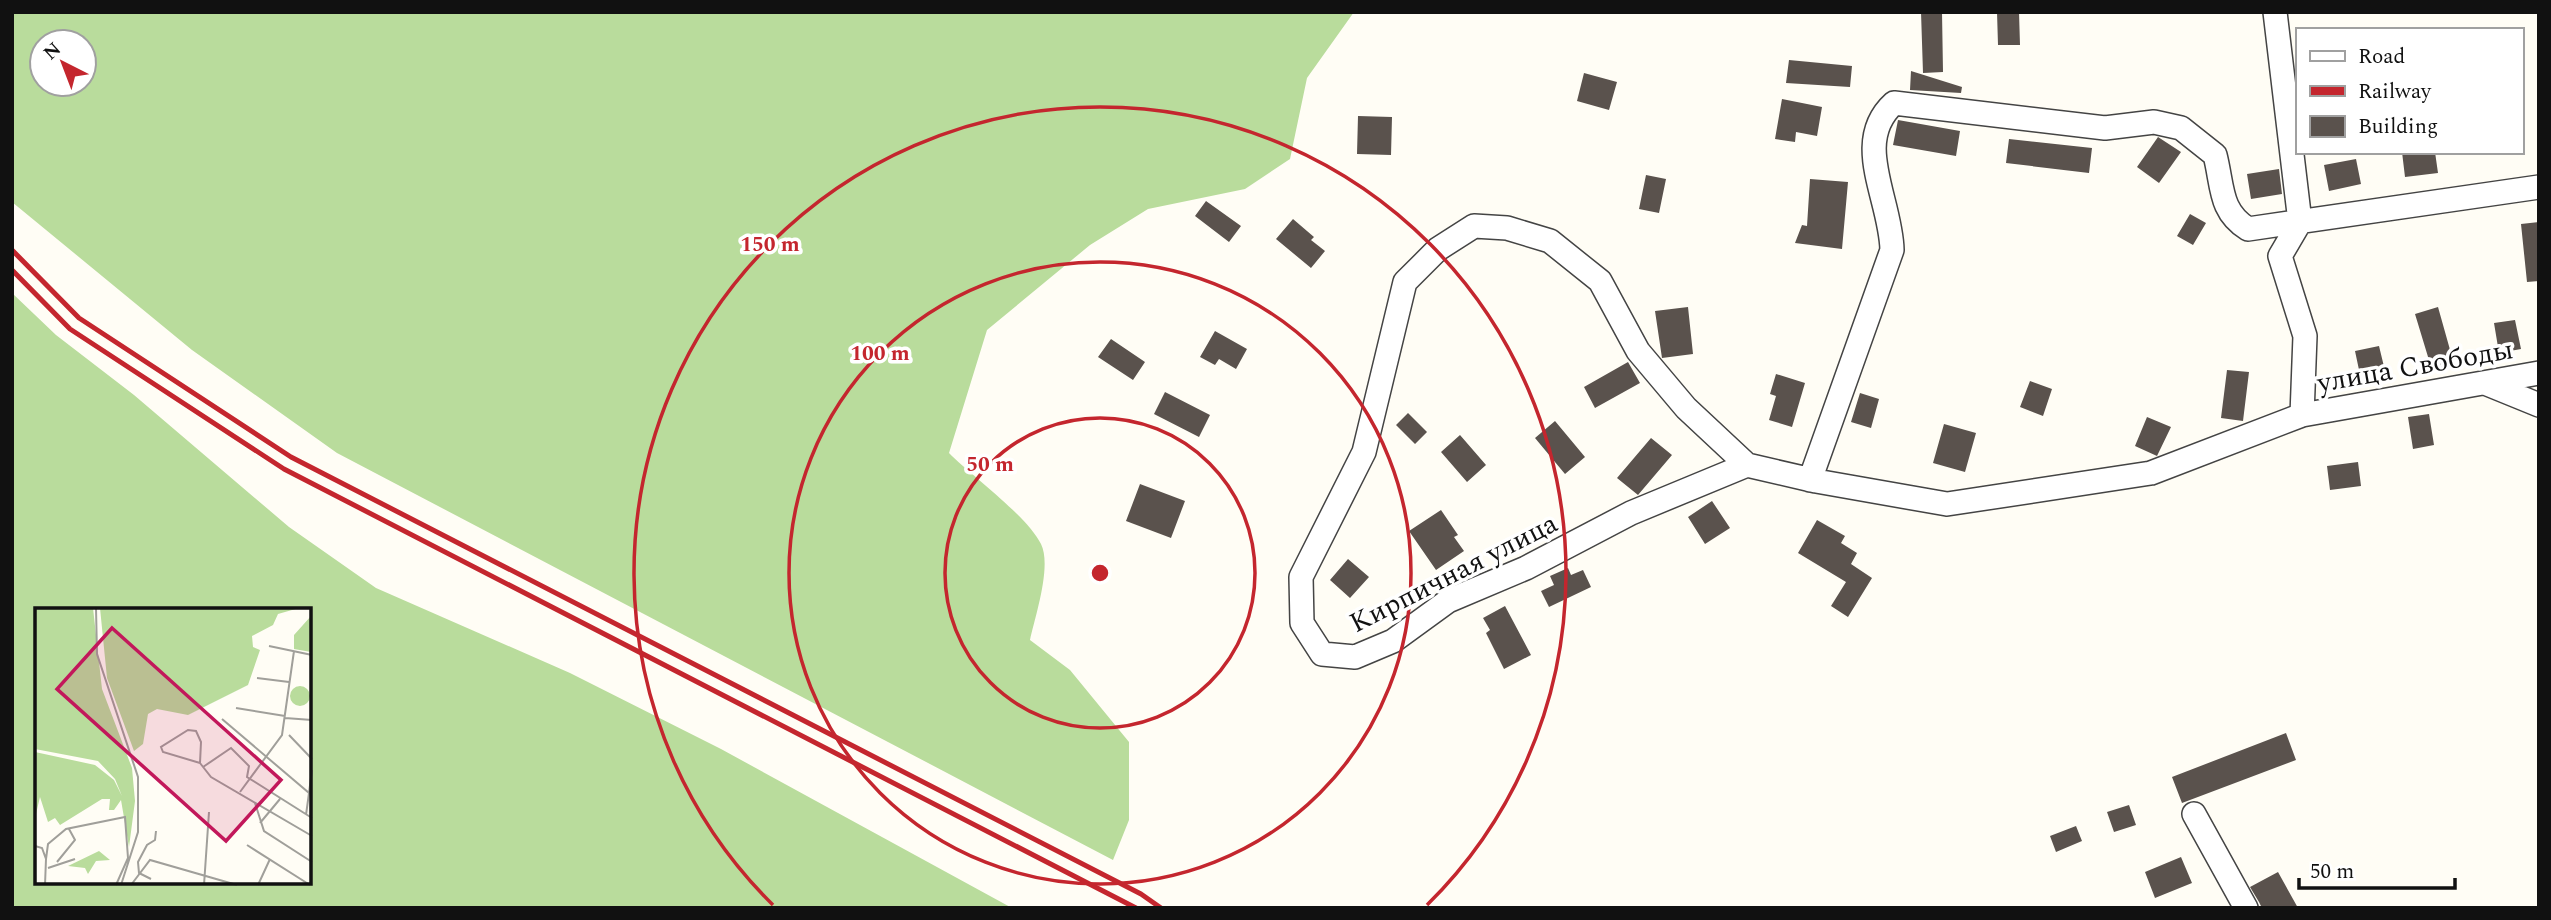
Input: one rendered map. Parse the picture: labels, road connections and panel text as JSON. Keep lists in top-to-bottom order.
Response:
{
  "streets": {
    "street": ["улица Свободы", "Кирпичная улица"]
  },
  "crossings": [
    ["улица Свободы", "Кирпичная улица"]
  ],
  "legend": ["Road", "Railway", "Building"],
  "scale_bar": "50 m",
  "north": "top left",
  "rings": ["150 m", "100 m", "50 m"]
}
